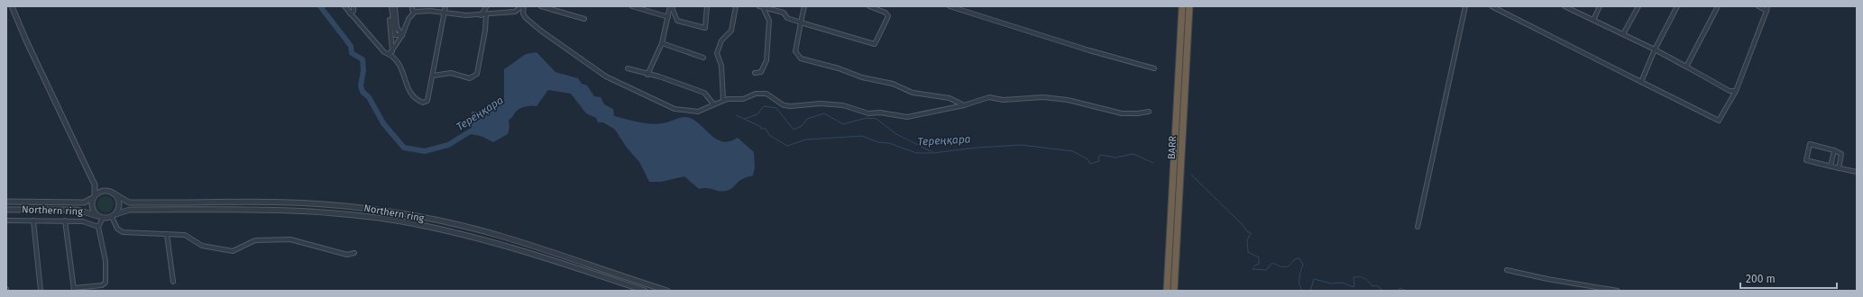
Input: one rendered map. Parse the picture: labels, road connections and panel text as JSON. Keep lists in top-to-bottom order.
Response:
{
  "streets": {
    "highway": ["BARR"],
    "street": ["Northern ring"]
  },
  "water": ["Тереңқара"],
  "scale_bar": "200 m"
}
